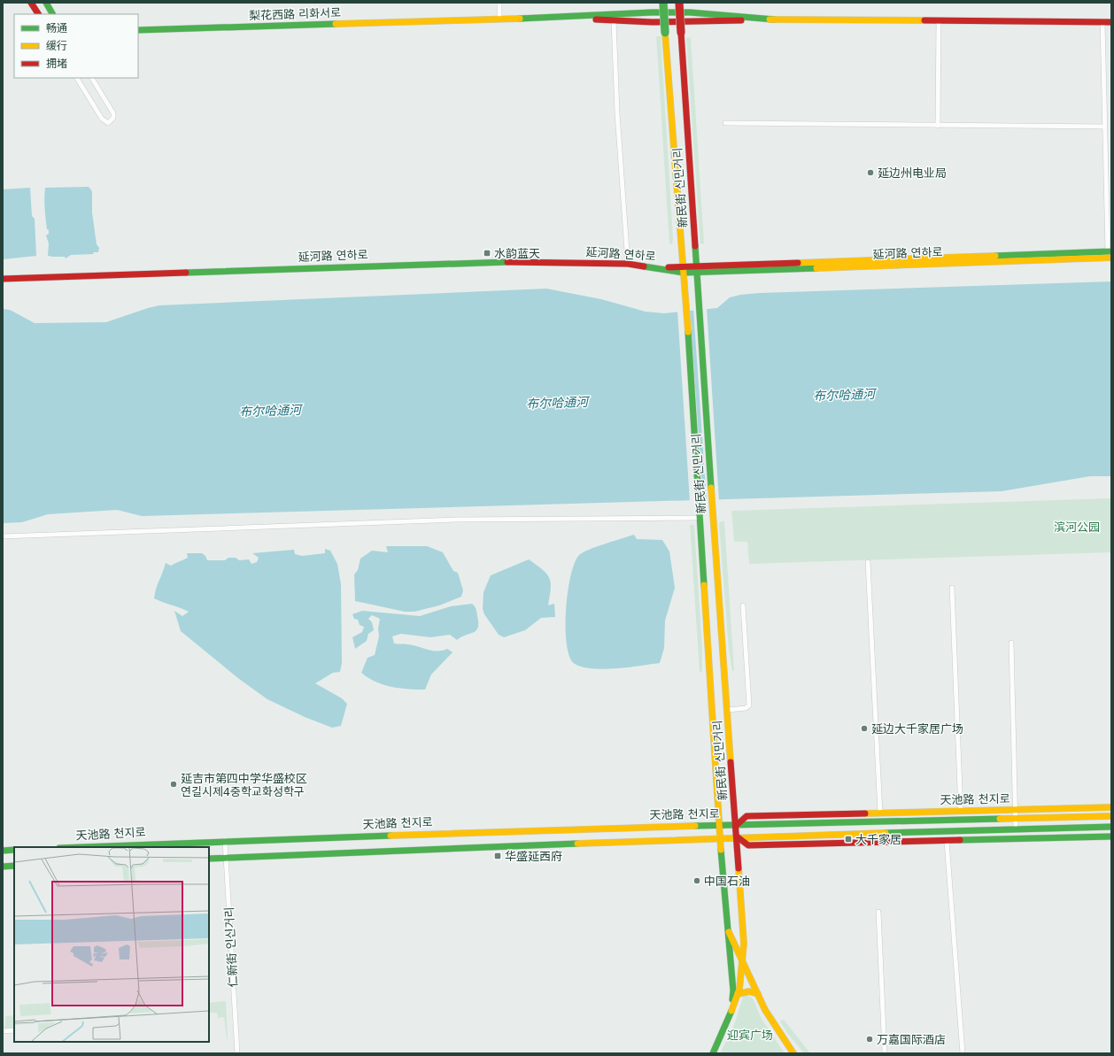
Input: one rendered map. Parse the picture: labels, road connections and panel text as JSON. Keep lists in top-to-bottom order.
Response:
{
  "streets": {
    "main road": [
      "梨花西路 리화서로",
      "新民街 신민거리",
      "延河路 연하로",
      "天池路 천지로"
    ],
    "street": ["仁新街 인신거리"]
  },
  "crossings": [
    ["新民街 신민거리", "延河路 연하로"],
    ["新民街 신민거리", "天池路 천지로"],
    ["天池路 천지로", "仁新街 인신거리"]
  ],
  "water": ["布尔哈通河"],
  "parks": ["滨河公园", "迎宾广场"],
  "places": {
    "other": [
      "延边州电业局",
      "延边大千家居广场",
      "延吉市第四中学华盛校区 연길시제4중학교화성학구",
      "中国石油",
      "万嘉国际酒店"
    ],
    "transit": ["水韵蓝天", "大千家居", "华盛延西府"]
  },
  "legend": ["畅通", "缓行", "拥堵"]
}
